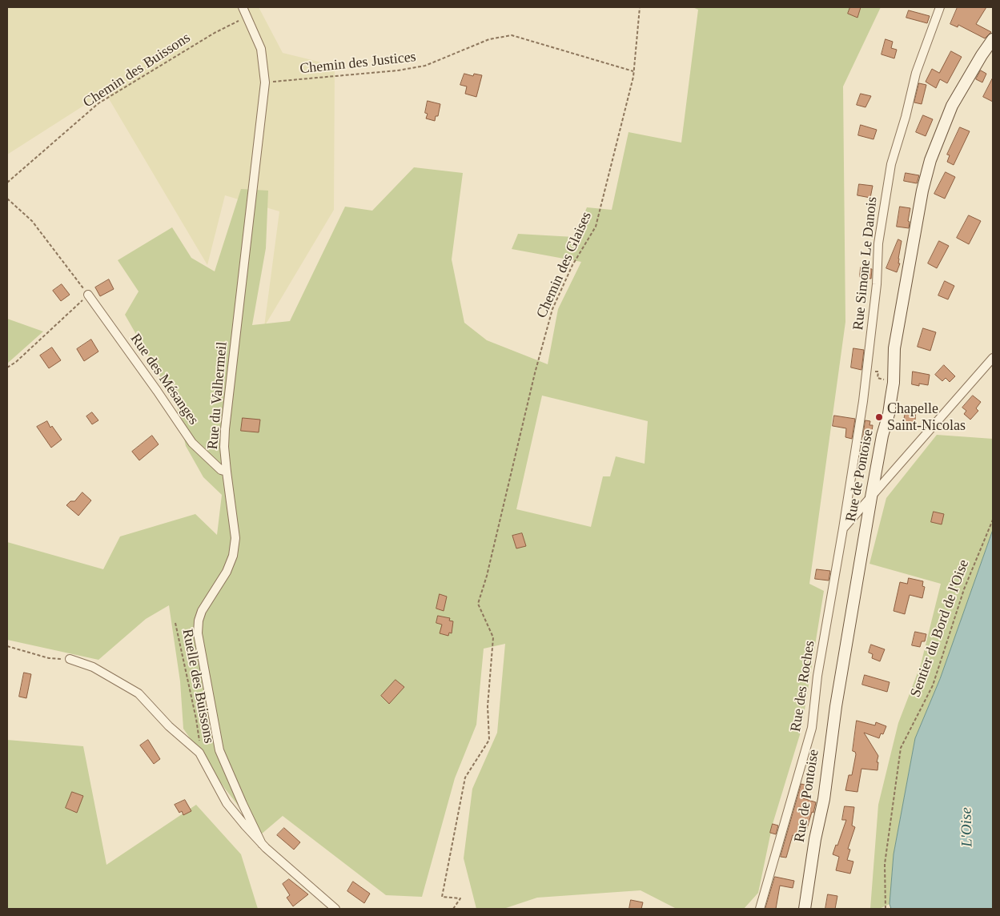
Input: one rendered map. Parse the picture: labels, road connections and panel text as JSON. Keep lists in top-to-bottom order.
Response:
{
  "streets": {
    "main road": ["Rue de Pontoise"],
    "street": [
      "Rue Simone Le Danois",
      "Rue des Mésanges",
      "Rue du Valhermeil",
      "Rue des Roches"
    ],
    "path": [
      "Chemin des Justices",
      "Chemin des Buissons",
      "Chemin des Glaises",
      "Sentier du Bord de l'Oise",
      "Ruelle des Buissons"
    ]
  },
  "crossings": [
    ["Chemin des Justices", "Chemin des Glaises"],
    ["Chemin des Justices", "Rue du Valhermeil"],
    ["Chemin des Buissons", "Rue du Valhermeil"],
    ["Rue Simone Le Danois", "Rue des Roches"],
    ["Rue des Mésanges", "Rue du Valhermeil"],
    ["Rue du Valhermeil", "Ruelle des Buissons"]
  ],
  "water": ["L'Oise"],
  "places": ["Chapelle Saint-Nicolas"]
}
